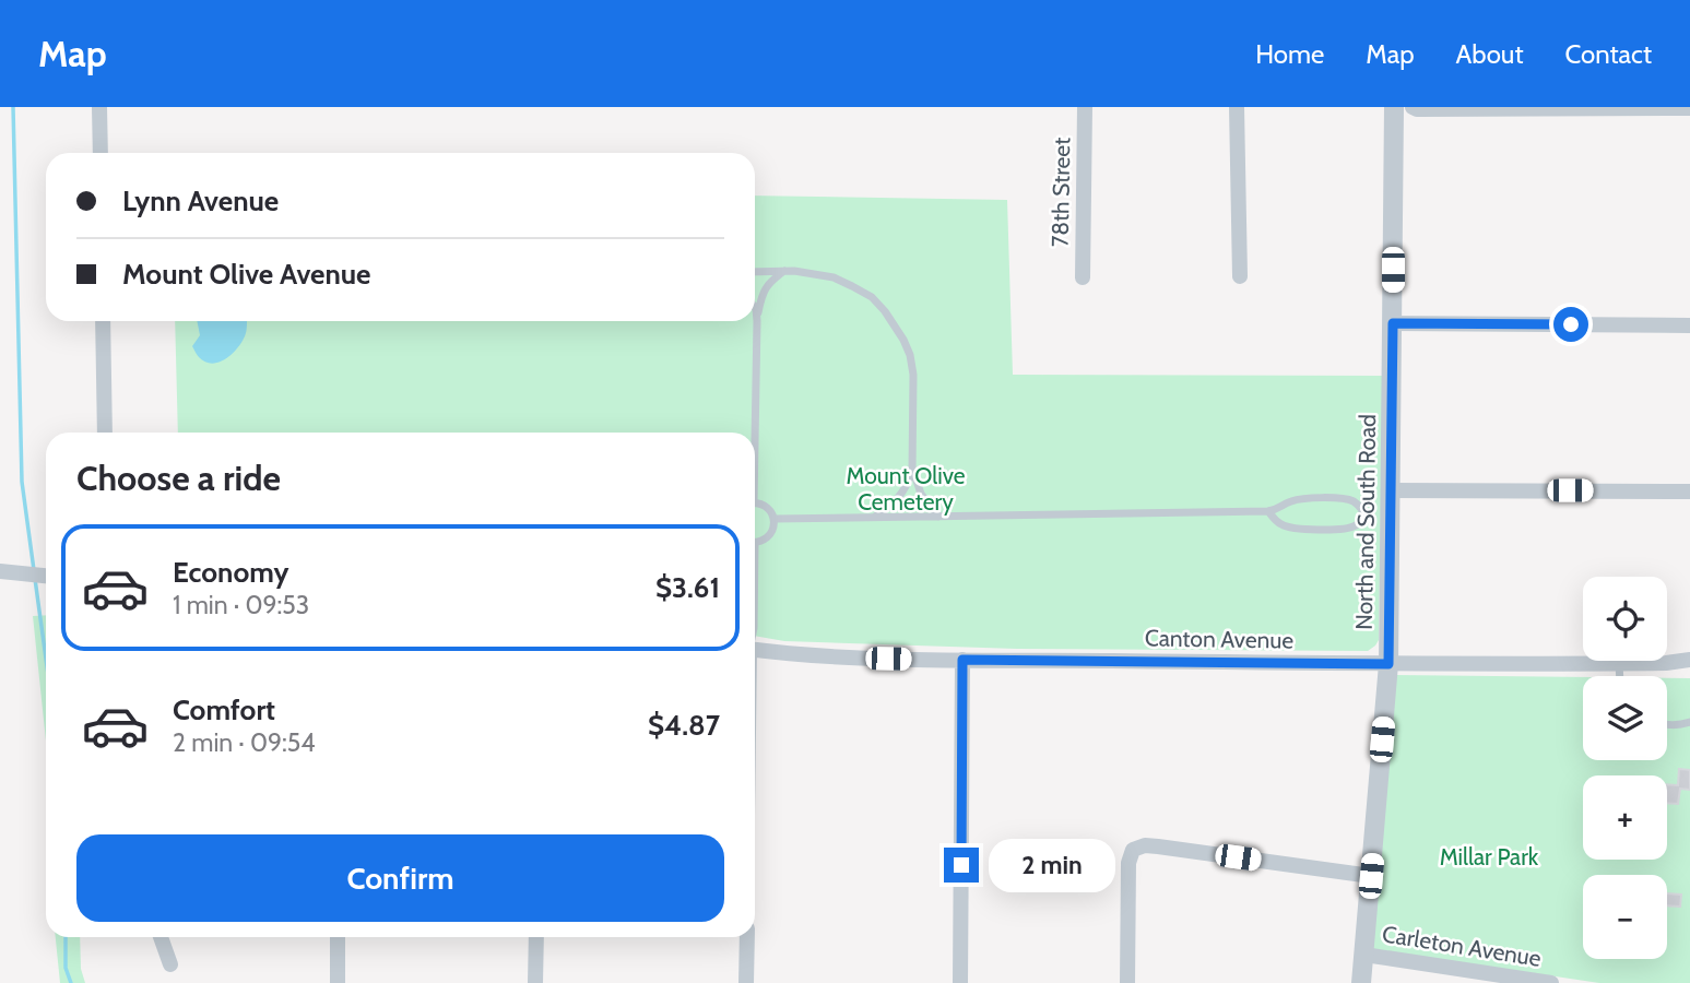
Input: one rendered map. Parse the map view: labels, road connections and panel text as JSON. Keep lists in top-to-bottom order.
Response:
{
  "streets": {
    "street": [
      "78th Street",
      "North and South Road",
      "Canton Avenue",
      "Carleton Avenue"
    ]
  },
  "crossings": [
    ["North and South Road", "Canton Avenue"],
    ["North and South Road", "Carleton Avenue"]
  ],
  "parks": ["Mount Olive Cemetery", "Millar Park"],
  "page": {
    "header": "Map",
    "nav": [
      "Home",
      "Map",
      "About",
      "Contact"
    ],
    "banner": ["Lynn Avenue", "Mount Olive Avenue"],
    "heading": "Choose a ride",
    "list": [
      {
        "name": "Economy",
        "note": "1 min · 09:53",
        "value": "$3.61"
      },
      {
        "name": "Comfort",
        "note": "2 min · 09:54",
        "value": "$4.87"
      }
    ],
    "map_buttons": ["+", "−"],
    "buttons": "Confirm",
    "bubble": "2 min"
  }
}
